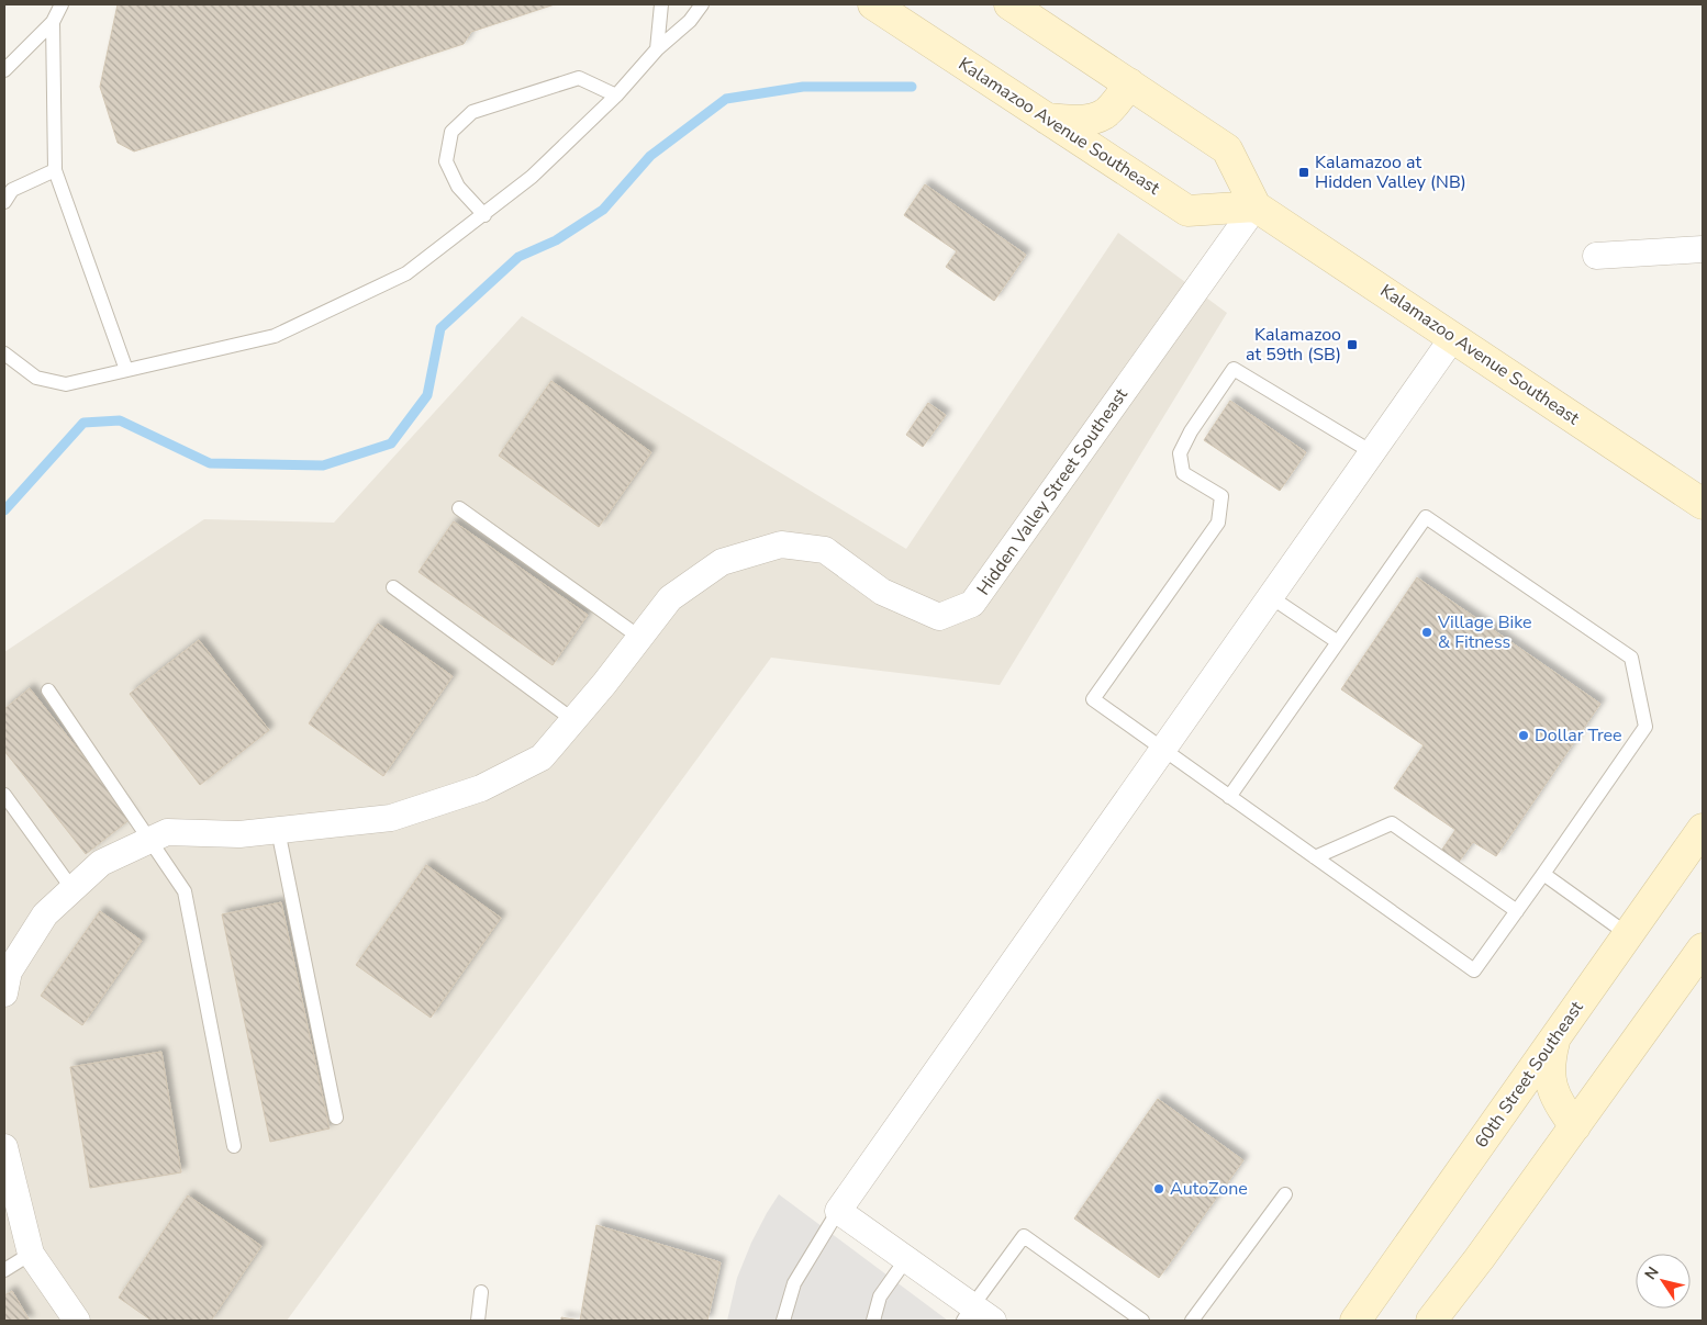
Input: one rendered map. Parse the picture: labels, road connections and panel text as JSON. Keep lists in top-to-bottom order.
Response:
{
  "streets": {
    "main road": ["Kalamazoo Avenue Southeast", "60th Street Southeast"],
    "street": ["Hidden Valley Street Southeast"]
  },
  "crossings": [
    ["Kalamazoo Avenue Southeast", "Hidden Valley Street Southeast"]
  ],
  "places": {
    "transit": ["Kalamazoo at Hidden Valley (NB)", "Kalamazoo at 59th (SB)"],
    "other": ["Village Bike & Fitness", "Dollar Tree", "AutoZone"]
  },
  "north": "top left"
}
